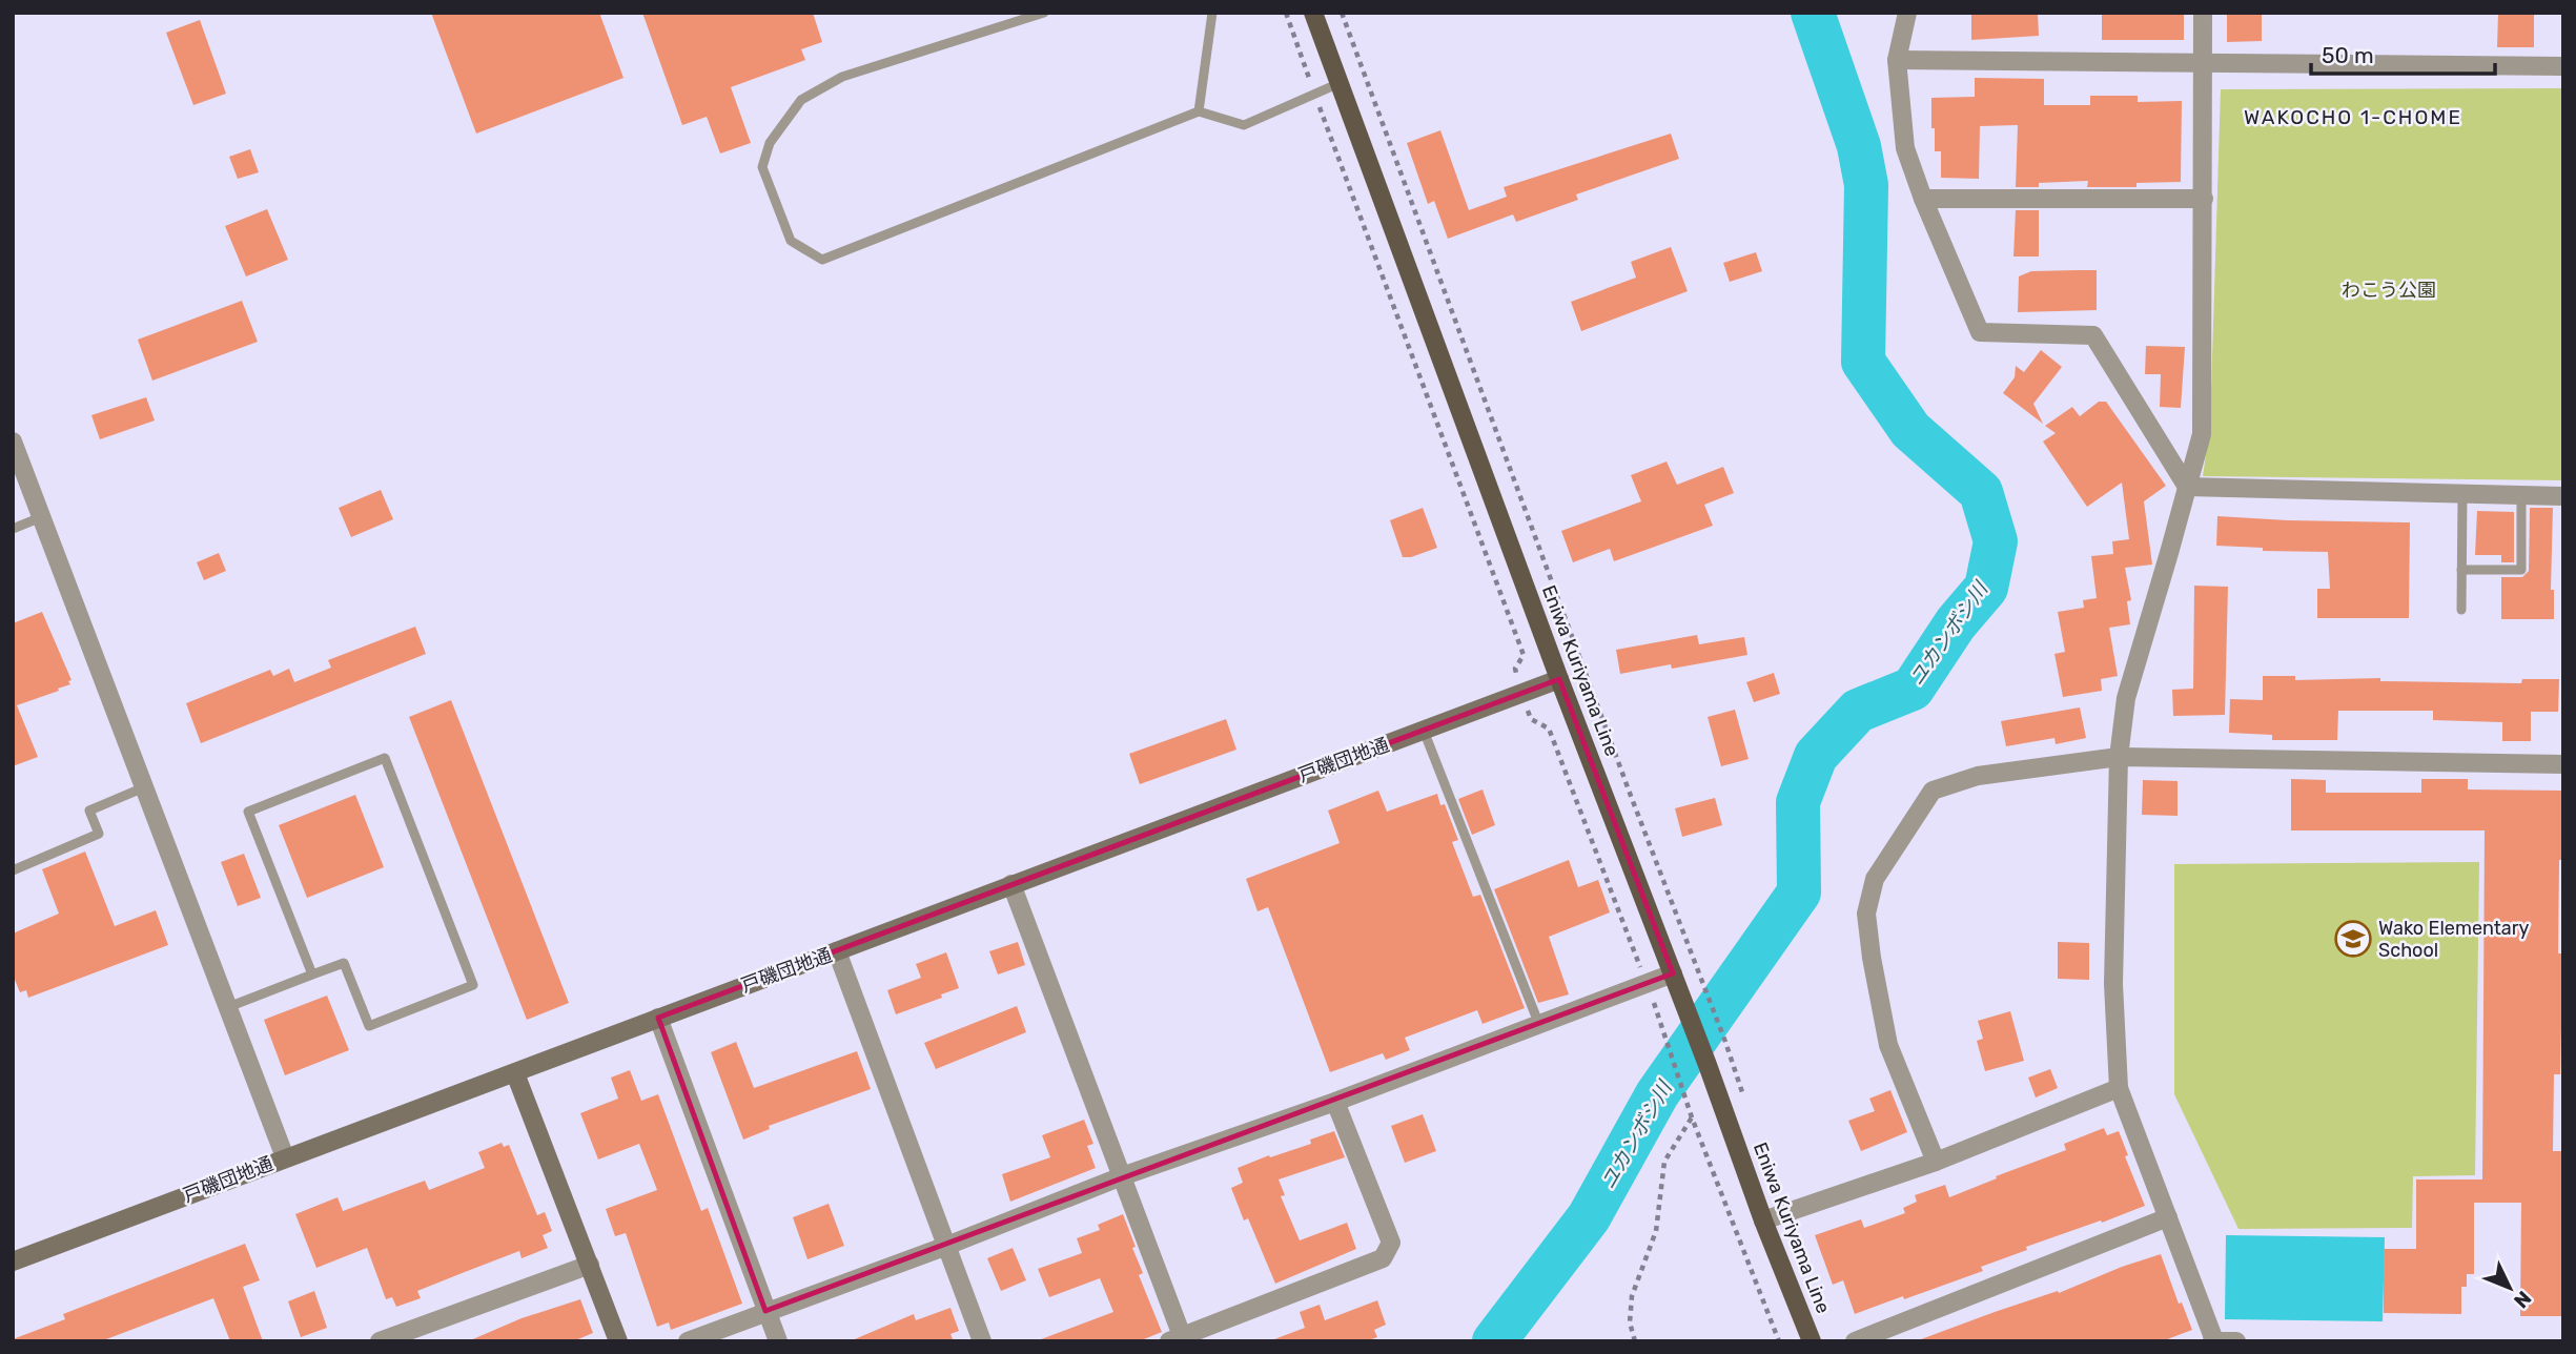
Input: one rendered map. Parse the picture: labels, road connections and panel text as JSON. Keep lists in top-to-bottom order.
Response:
{
  "streets": {
    "main road": ["Eniwa Kuriyama Line"],
    "street": ["戸磯団地通"]
  },
  "crossings": [
    ["Eniwa Kuriyama Line", "戸磯団地通"]
  ],
  "districts": ["WAKOCHO 1-CHOME"],
  "water": ["ユカンボシ川"],
  "parks": ["わこう公園"],
  "places": {
    "school or university": ["Wako Elementary School"]
  },
  "scale_bar": "50 m",
  "north": "bottom right"
}
